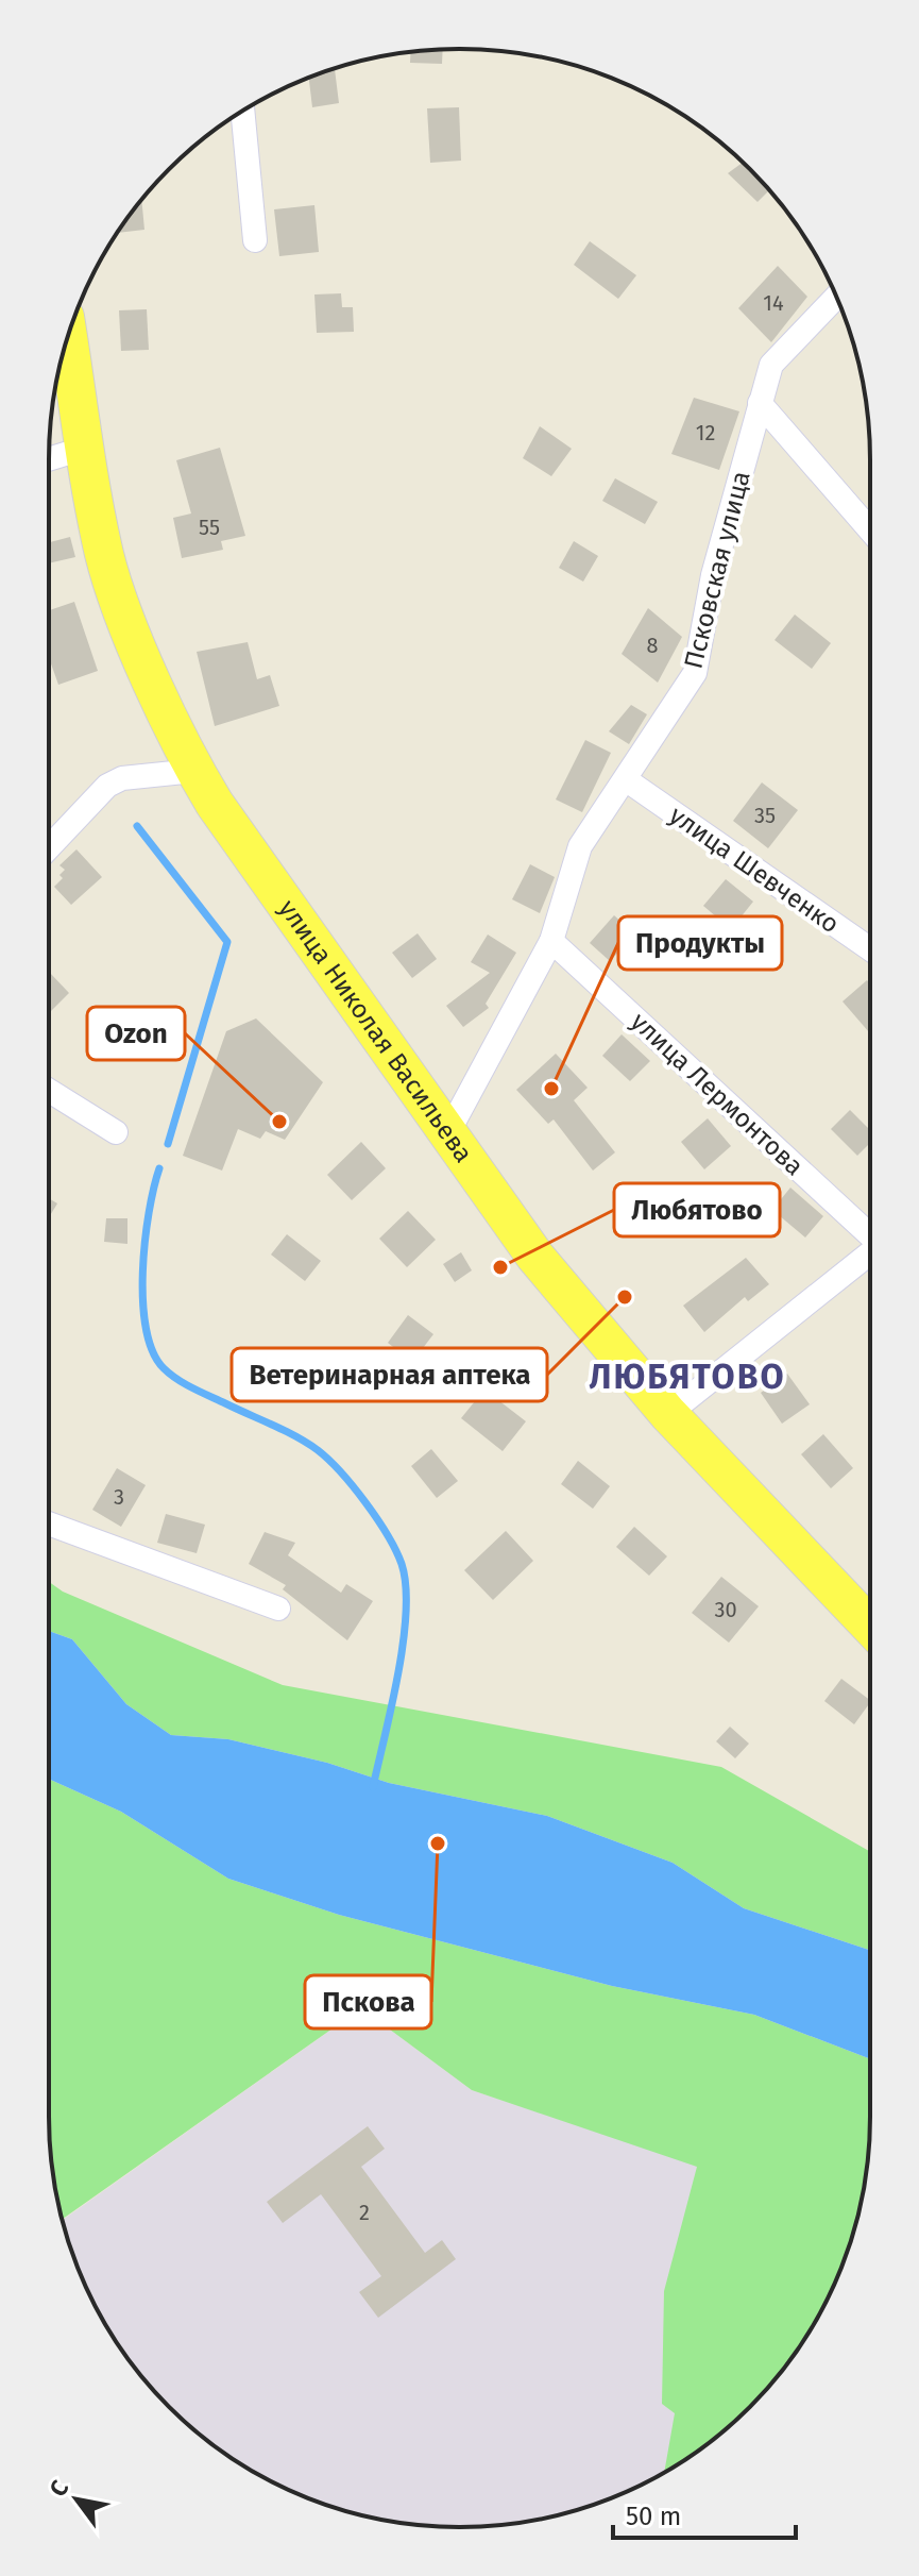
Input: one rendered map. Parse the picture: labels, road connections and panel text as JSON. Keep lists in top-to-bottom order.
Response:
{
  "streets": {
    "main road": ["улица Николая Васильева"],
    "street": ["Псковская улица", "улица Шевченко", "улица Лермонтова"]
  },
  "crossings": [
    ["Псковская улица", "улица Шевченко"],
    ["Псковская улица", "улица Николая Васильева"],
    ["Псковская улица", "улица Лермонтова"]
  ],
  "districts": ["ЛЮБЯТОВО"],
  "places": [
    "Продукты",
    "Ozon",
    "Любятово",
    "Ветеринарная аптека",
    "Пскова"
  ],
  "house_numbers": [
    "14",
    "12",
    "55",
    "8",
    "35",
    "3",
    "30",
    "2"
  ],
  "scale_bar": "50 m",
  "north": "top left"
}
